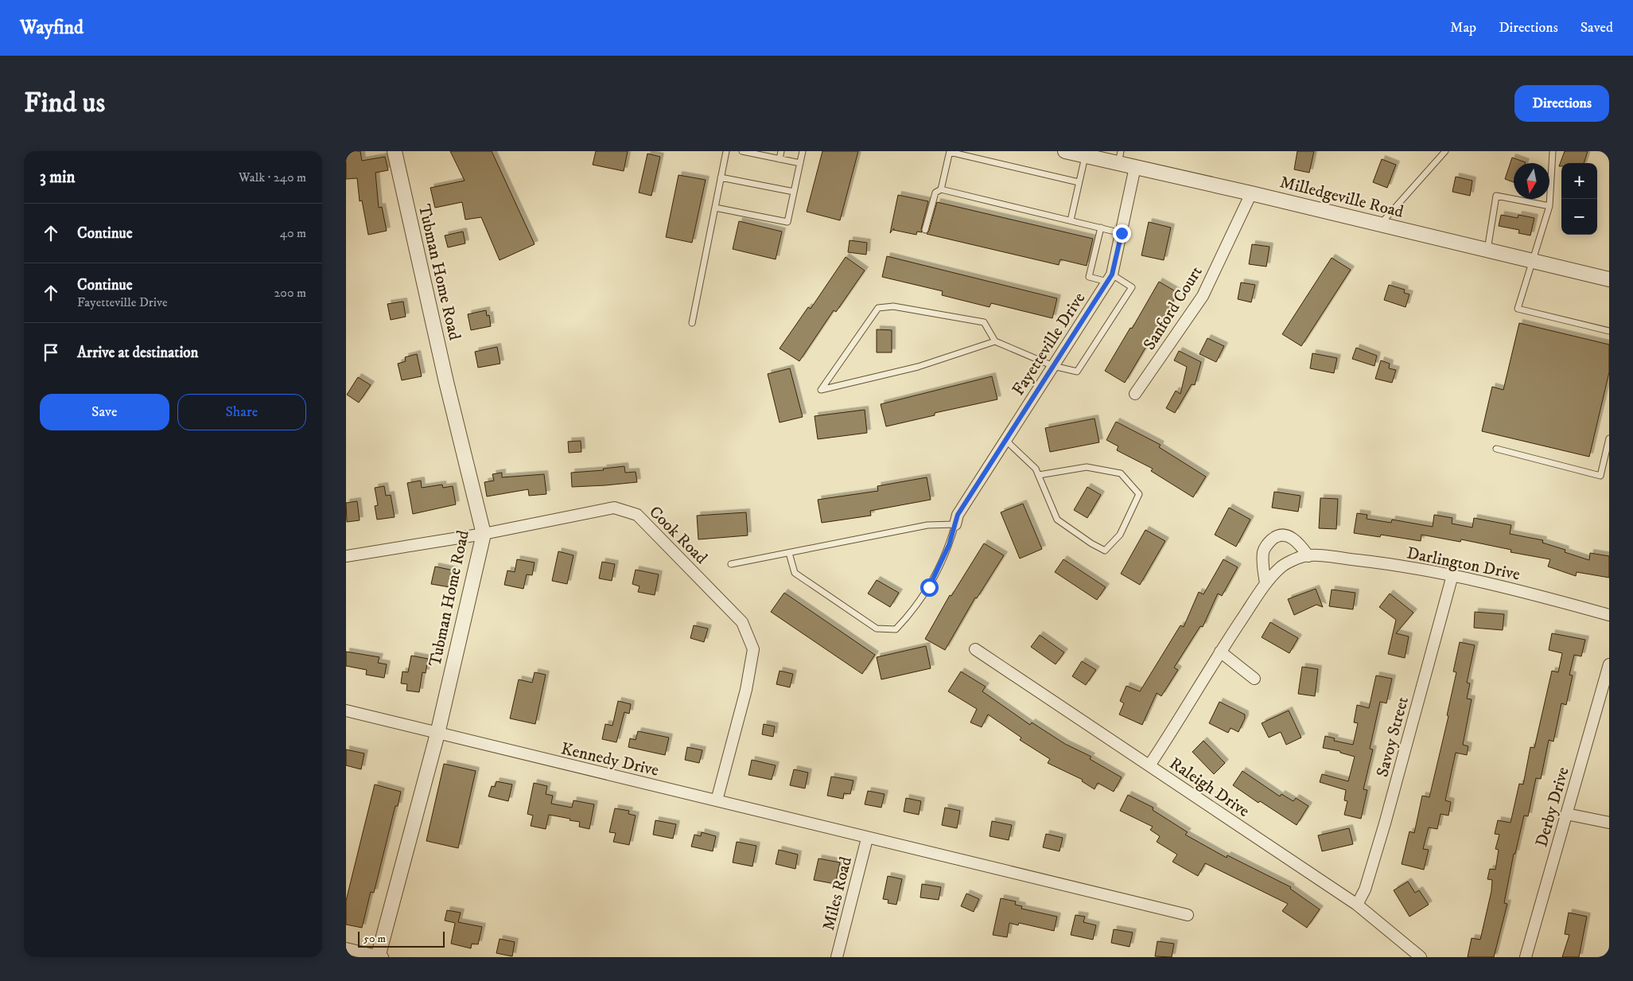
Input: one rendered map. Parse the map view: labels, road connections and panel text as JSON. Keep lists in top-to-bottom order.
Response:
{
  "streets": {
    "street": [
      "Milledgeville Road",
      "Tubman Home Road",
      "Sanford Court",
      "Fayetteville Drive",
      "Cook Road",
      "Darlington Drive",
      "Savoy Street",
      "Kennedy Drive",
      "Raleigh Drive",
      "Derby Drive",
      "Miles Road"
    ]
  },
  "crossings": [
    ["Milledgeville Road", "Sanford Court"],
    ["Milledgeville Road", "Fayetteville Drive"],
    ["Tubman Home Road", "Cook Road"],
    ["Tubman Home Road", "Kennedy Drive"],
    ["Cook Road", "Kennedy Drive"],
    ["Darlington Drive", "Savoy Street"],
    ["Darlington Drive", "Raleigh Drive"],
    ["Savoy Street", "Raleigh Drive"],
    ["Kennedy Drive", "Miles Road"]
  ],
  "scale_bar": "50 m",
  "north": "bottom",
  "page": {
    "header": "Wayfind",
    "nav": ["Map", "Directions", "Saved"],
    "buttons": [
      "Directions",
      ["Save", "Share"]
    ],
    "title": "Find us",
    "heading": ["3 min", "Walk · 240 m"],
    "map_buttons": ["+", "−"],
    "list": [
      ["Continue", "40 m"],
      ["Continue", "Fayetteville Drive", "200 m"],
      "Arrive at destination"
    ],
    "scale": "50 m"
  }
}
